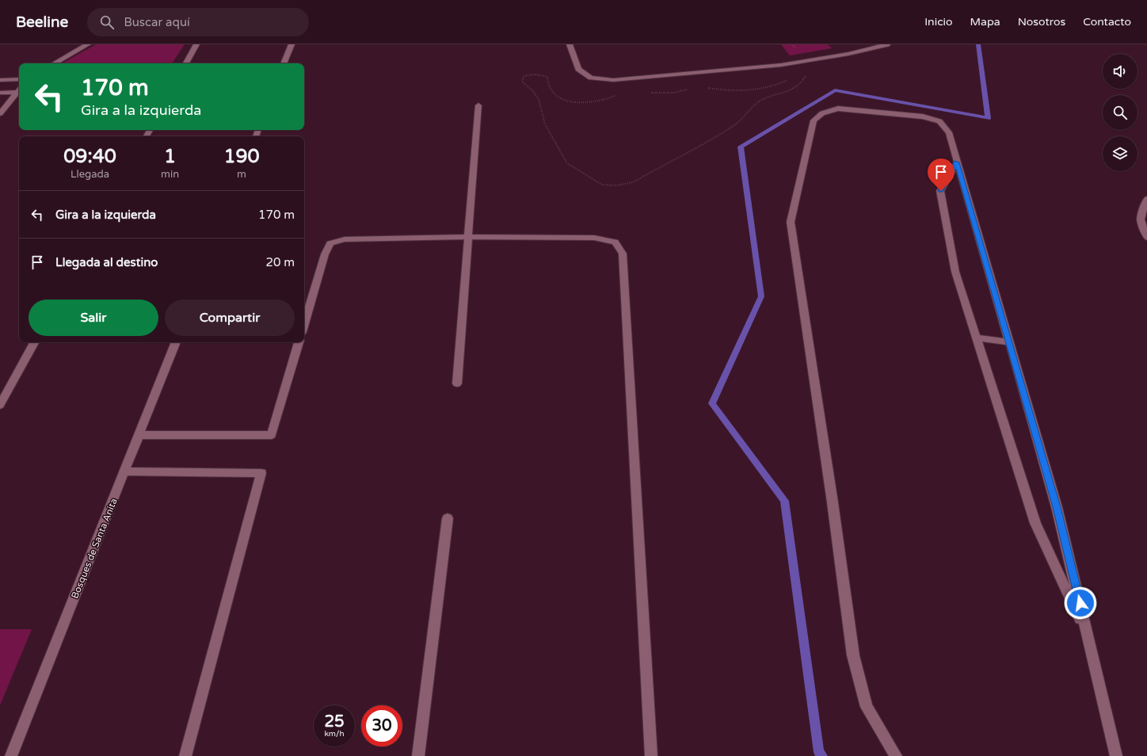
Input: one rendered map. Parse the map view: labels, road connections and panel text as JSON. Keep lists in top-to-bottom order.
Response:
{
  "streets": {
    "street": ["Bosques de Santa Anita"]
  },
  "page": {
    "header": "Beeline",
    "search": "Buscar aquí",
    "nav": [
      "Inicio",
      "Mapa",
      "Nosotros",
      "Contacto"
    ],
    "turn": ["170 m", "Gira a la izquierda"],
    "eta": [
      "09:40",
      "Llegada",
      "1",
      "min",
      "190",
      "m"
    ],
    "list": [
      {
        "name": "Gira a la izquierda",
        "value": "170 m"
      },
      {
        "name": "Llegada al destino",
        "value": "20 m"
      }
    ],
    "buttons": ["Salir", "Compartir"],
    "speed": "25 km/h",
    "limit": "30"
  }
}
